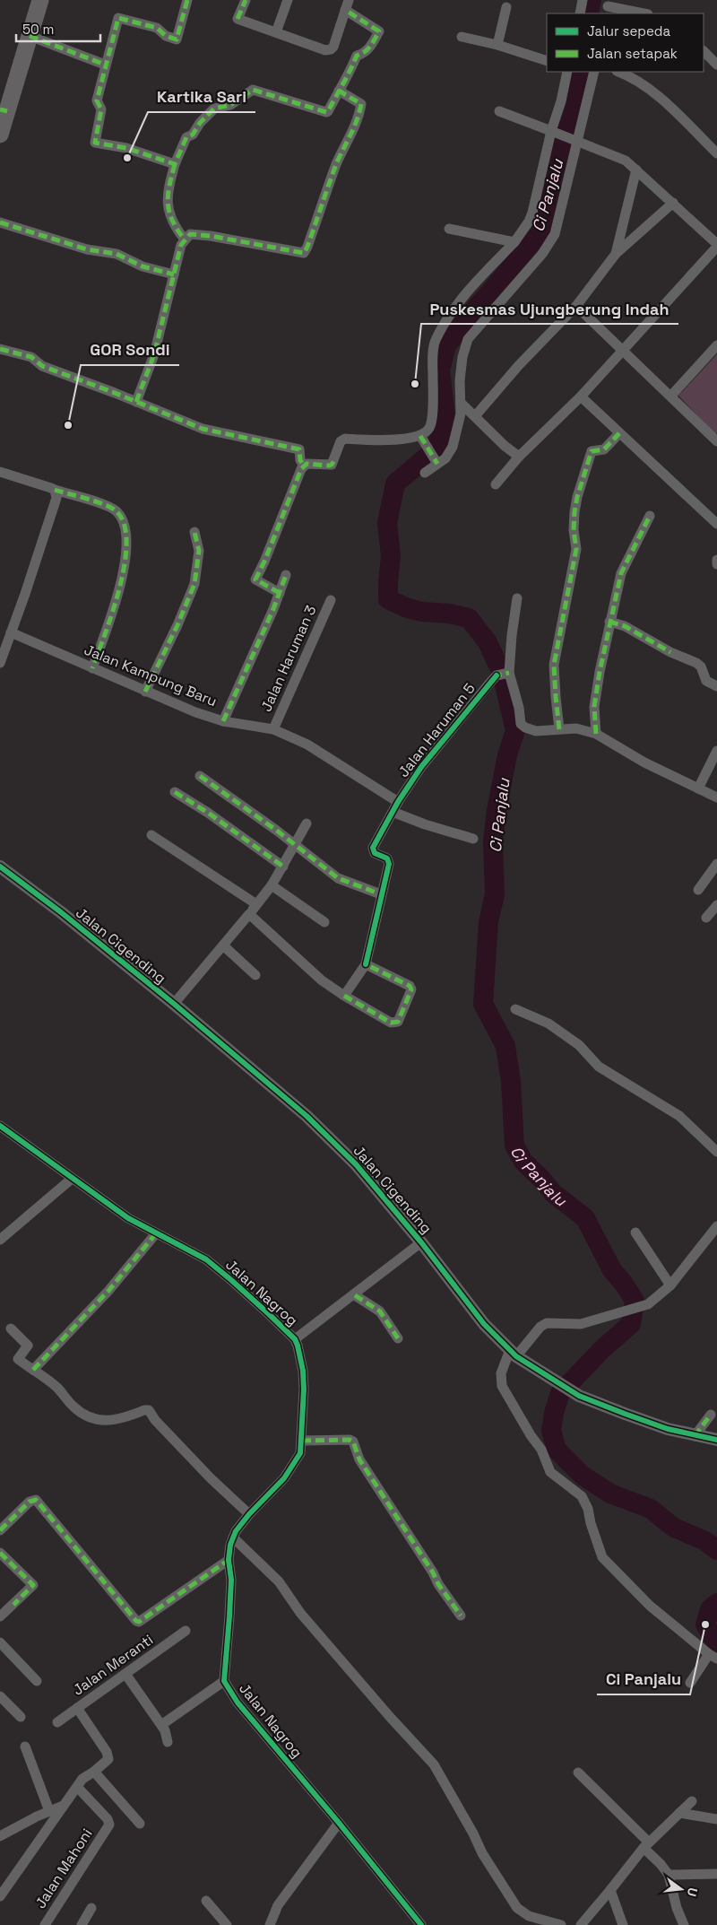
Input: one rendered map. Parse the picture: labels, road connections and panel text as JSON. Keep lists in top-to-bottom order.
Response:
{
  "streets": {
    "street": [
      "Jalan Haruman 3",
      "Jalan Kampung Baru",
      "Jalan Haruman 5",
      "Jalan Cigending",
      "Jalan Nagrog",
      "Jalan Meranti",
      "Jalan Mahoni"
    ]
  },
  "crossings": [
    ["Jalan Haruman 3", "Jalan Kampung Baru"],
    ["Jalan Kampung Baru", "Jalan Haruman 5"]
  ],
  "water": ["Ci Panjalu"],
  "places": [
    "Kartika Sari",
    "Puskesmas Ujungberung Indah",
    "GOR Sondi",
    "Ci Panjalu"
  ],
  "legend": ["Jalur sepeda", "Jalan setapak"],
  "scale_bar": "50 m",
  "north": "right"
}
